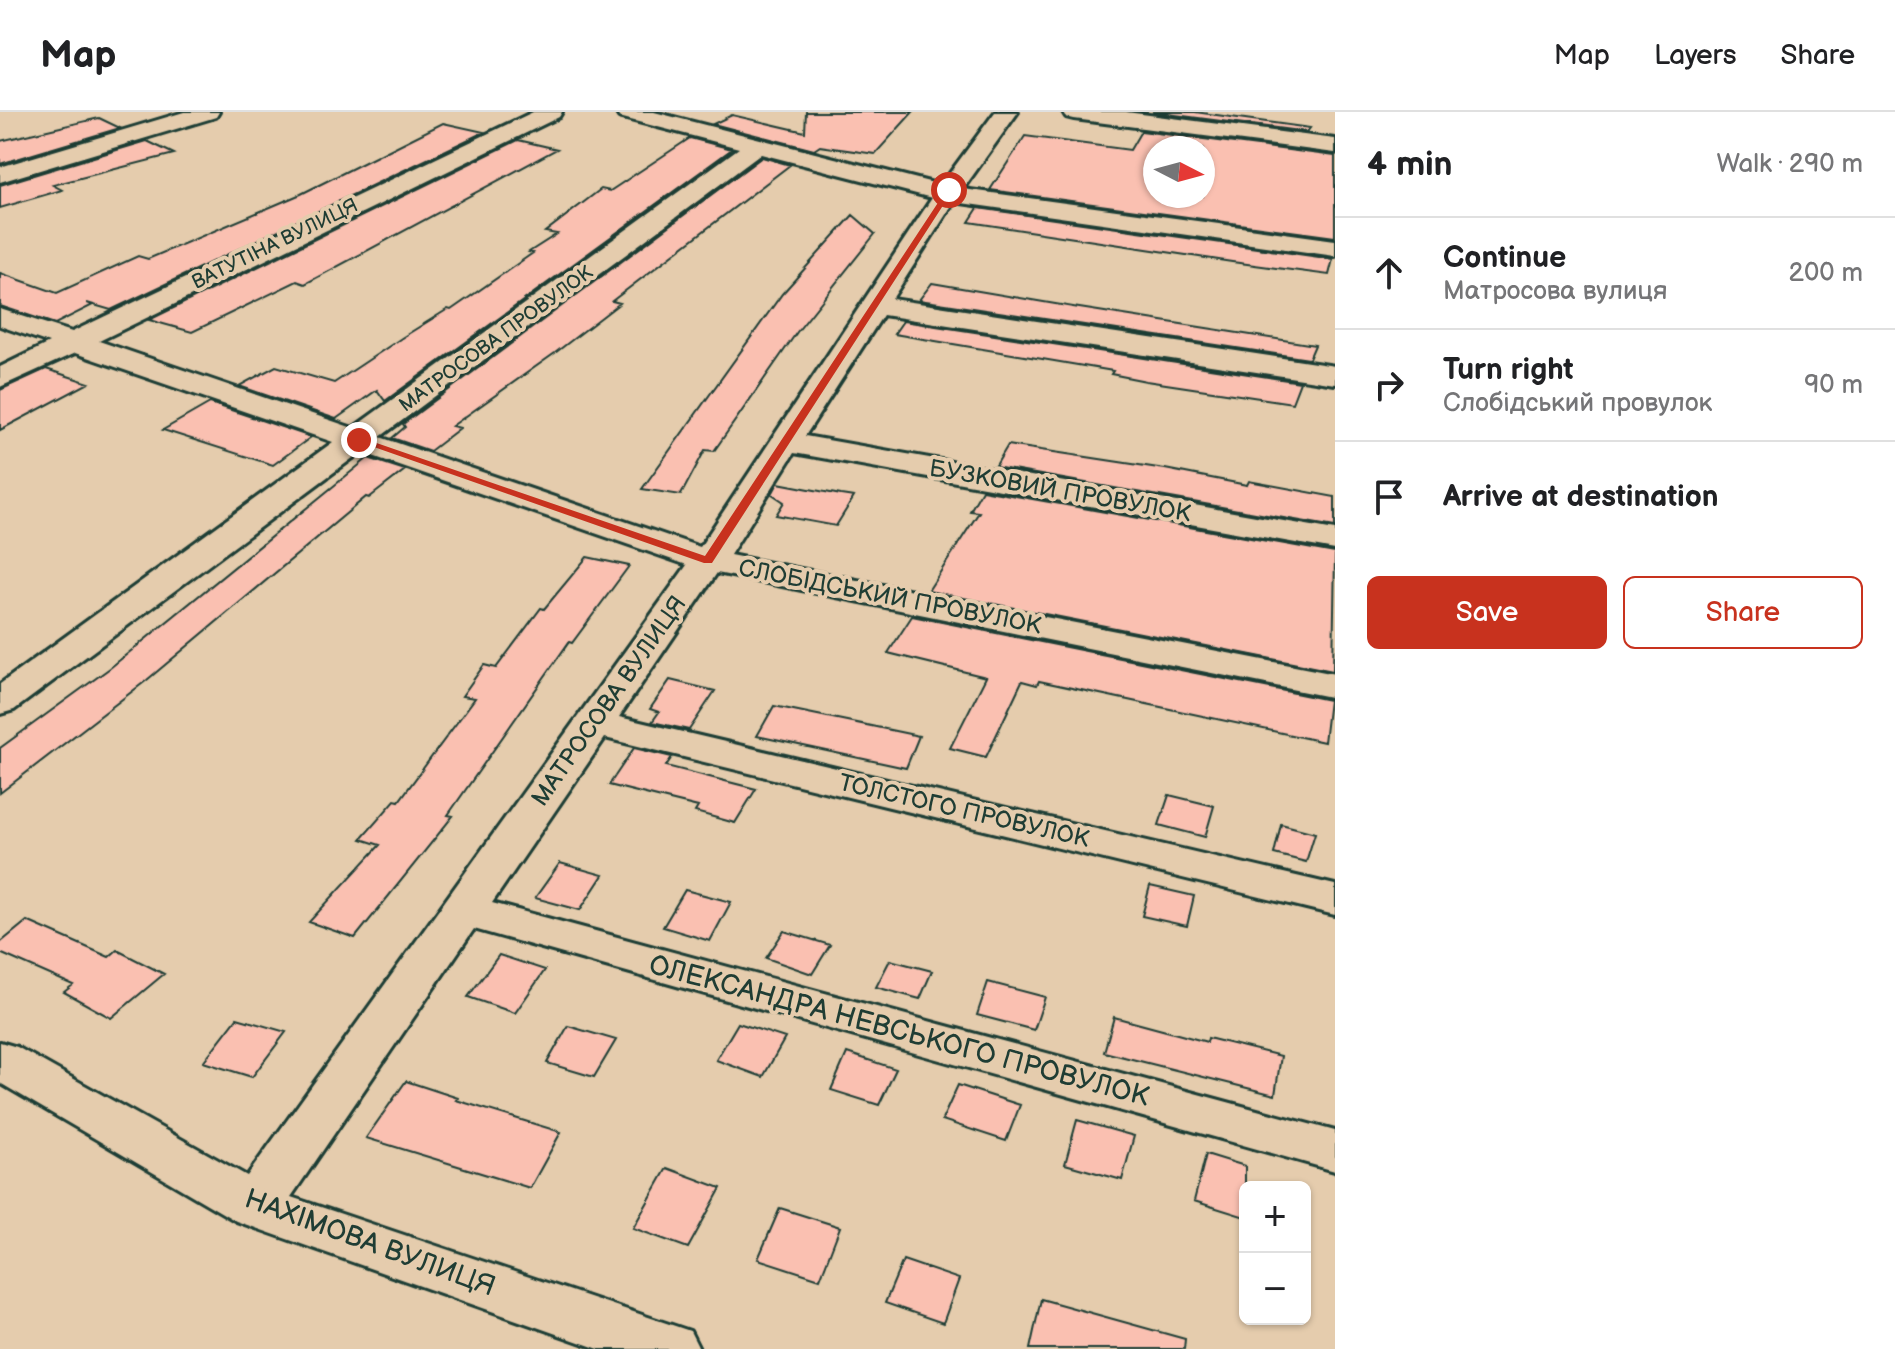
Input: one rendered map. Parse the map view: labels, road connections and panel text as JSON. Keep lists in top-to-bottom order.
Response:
{
  "streets": {
    "street": [
      "ВАТУТІНА ВУЛИЦЯ",
      "МАТРОСОВА ПРОВУЛОК",
      "БУЗКОВИЙ ПРОВУЛОК",
      "СЛОБІДСЬКИЙ ПРОВУЛОК",
      "МАТРОСОВА ВУЛИЦЯ",
      "ТОЛСТОГО ПРОВУЛОК",
      "ОЛЕКСАНДРА НЕВСЬКОГО ПРОВУЛОК",
      "НАХІМОВА ВУЛИЦЯ"
    ]
  },
  "crossings": [
    ["ВАТУТІНА ВУЛИЦЯ", "СЛОБІДСЬКИЙ ПРОВУЛОК"],
    ["МАТРОСОВА ПРОВУЛОК", "СЛОБІДСЬКИЙ ПРОВУЛОК"],
    ["БУЗКОВИЙ ПРОВУЛОК", "МАТРОСОВА ВУЛИЦЯ"],
    ["СЛОБІДСЬКИЙ ПРОВУЛОК", "МАТРОСОВА ВУЛИЦЯ"],
    ["МАТРОСОВА ВУЛИЦЯ", "ТОЛСТОГО ПРОВУЛОК"],
    ["МАТРОСОВА ВУЛИЦЯ", "ОЛЕКСАНДРА НЕВСЬКОГО ПРОВУЛОК"],
    ["МАТРОСОВА ВУЛИЦЯ", "НАХІМОВА ВУЛИЦЯ"]
  ],
  "north": "right",
  "page": {
    "header": "Map",
    "nav": ["Map", "Layers", "Share"],
    "heading": ["4 min", "Walk · 290 m"],
    "list": [
      ["Continue", "Матросова вулиця", "200 m"],
      ["Turn right", "Слобідський провулок", "90 m"],
      "Arrive at destination"
    ],
    "buttons": ["Save", "Share"],
    "map_buttons": ["+", "−"]
  }
}
